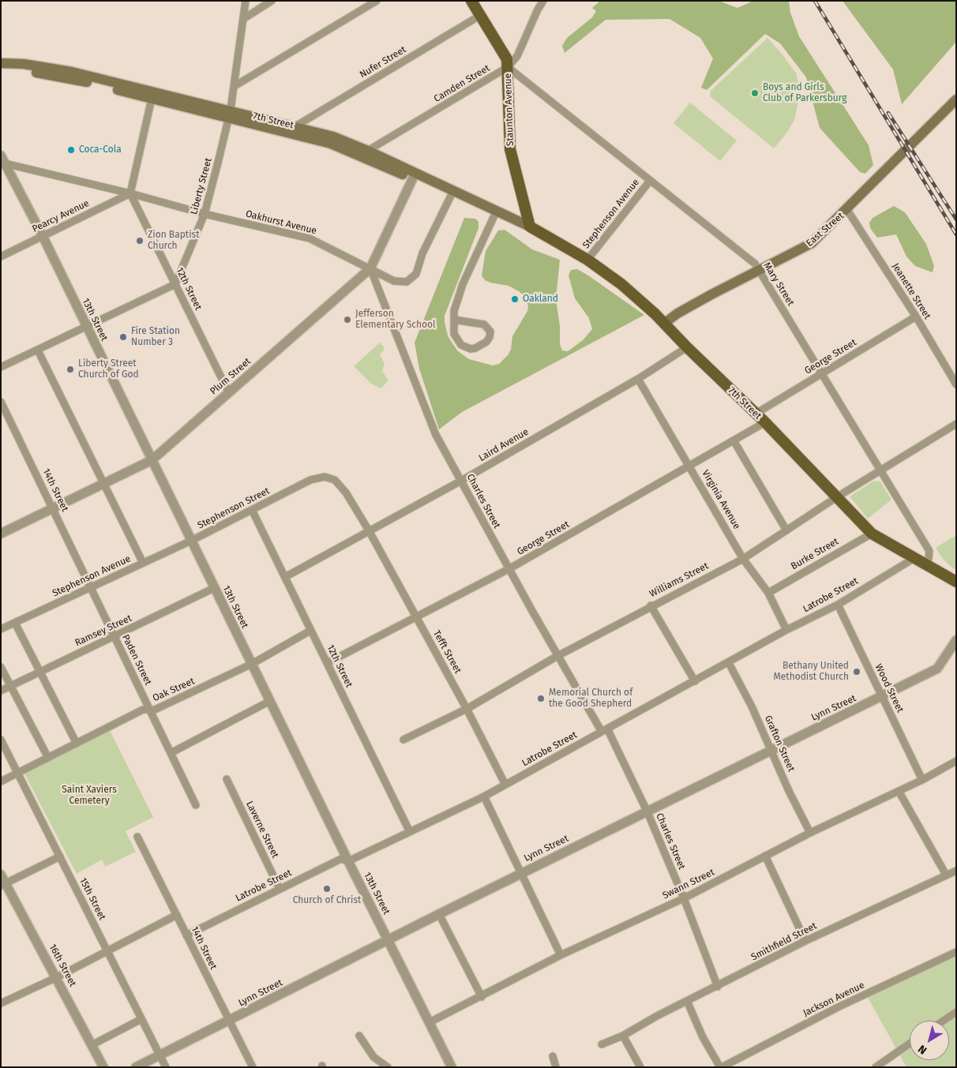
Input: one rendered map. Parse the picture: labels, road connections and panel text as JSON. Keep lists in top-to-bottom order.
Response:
{
  "streets": {
    "main road": ["Staunton Avenue", "7th Street", "East Street"],
    "street": [
      "Nufer Street",
      "Camden Street",
      "Liberty Street",
      "Stephenson Avenue",
      "Pearcy Avenue",
      "Oakhurst Avenue",
      "Mary Street",
      "12th Street",
      "Jeanette Street",
      "13th Street",
      "George Street",
      "Plum Street",
      "Laird Avenue",
      "14th Street",
      "Virginia Avenue",
      "Charles Street",
      "Stephenson Street",
      "Burke Street",
      "Williams Street",
      "Latrobe Street",
      "Ramsey Street",
      "Tefft Street",
      "Paden Street",
      "Wood Street",
      "Oak Street",
      "Lynn Street",
      "Grafton Street",
      "Laverne Street",
      "Swann Street",
      "15th Street",
      "Smithfield Street",
      "16th Street",
      "Jackson Avenue"
    ]
  },
  "crossings": [
    ["Nufer Street", "Staunton Avenue"],
    ["Nufer Street", "7th Street"],
    ["Camden Street", "Staunton Avenue"],
    ["Camden Street", "7th Street"],
    ["Camden Street", "Mary Street"],
    ["Staunton Avenue", "7th Street"],
    ["Staunton Avenue", "Mary Street"],
    ["7th Street", "Liberty Street"],
    ["7th Street", "Stephenson Avenue"],
    ["7th Street", "Oakhurst Avenue"],
    ["7th Street", "East Street"],
    ["7th Street", "Mary Street"],
    ["7th Street", "George Street"],
    ["7th Street", "Plum Street"],
    ["7th Street", "Laird Avenue"],
    ["7th Street", "Burke Street"],
    ["7th Street", "Williams Street"],
    ["7th Street", "Latrobe Street"],
    ["Liberty Street", "Oakhurst Avenue"],
    ["Liberty Street", "12th Street"],
    ["Stephenson Avenue", "Mary Street"],
    ["Stephenson Avenue", "13th Street"],
    ["Stephenson Avenue", "14th Street"],
    ["Stephenson Avenue", "Stephenson Street"],
    ["Stephenson Avenue", "Paden Street"],
    ["Pearcy Avenue", "Oakhurst Avenue"],
    ["Pearcy Avenue", "12th Street"],
    ["Pearcy Avenue", "13th Street"],
    ["Oakhurst Avenue", "12th Street"],
    ["Oakhurst Avenue", "Plum Street"],
    ["Oakhurst Avenue", "Charles Street"],
    ["East Street", "Mary Street"],
    ["East Street", "Jeanette Street"],
    ["Mary Street", "George Street"],
    ["Mary Street", "Williams Street"],
    ["12th Street", "George Street"],
    ["12th Street", "Plum Street"],
    ["12th Street", "Laird Avenue"],
    ["12th Street", "Stephenson Street"],
    ["12th Street", "Latrobe Street"],
    ["12th Street", "Oak Street"],
    ["Jeanette Street", "George Street"],
    ["13th Street", "Plum Street"],
    ["13th Street", "Stephenson Street"],
    ["13th Street", "Latrobe Street"],
    ["13th Street", "Ramsey Street"],
    ["13th Street", "Oak Street"],
    ["13th Street", "Lynn Street"],
    ["13th Street", "Swann Street"],
    ["George Street", "Virginia Avenue"],
    ["George Street", "Charles Street"],
    ["George Street", "Tefft Street"],
    ["Plum Street", "14th Street"],
    ["Plum Street", "Charles Street"],
    ["Laird Avenue", "Virginia Avenue"],
    ["Laird Avenue", "Charles Street"],
    ["Laird Avenue", "Stephenson Street"],
    ["Laird Avenue", "Tefft Street"],
    ["14th Street", "Latrobe Street"],
    ["14th Street", "Paden Street"],
    ["14th Street", "Lynn Street"],
    ["Virginia Avenue", "Burke Street"],
    ["Virginia Avenue", "Williams Street"],
    ["Virginia Avenue", "Latrobe Street"],
    ["Charles Street", "Williams Street"],
    ["Charles Street", "Latrobe Street"],
    ["Charles Street", "Lynn Street"],
    ["Charles Street", "Swann Street"],
    ["Charles Street", "Smithfield Street"],
    ["Stephenson Street", "Tefft Street"],
    ["Williams Street", "Tefft Street"],
    ["Latrobe Street", "Tefft Street"],
    ["Latrobe Street", "Wood Street"],
    ["Latrobe Street", "Grafton Street"],
    ["Latrobe Street", "Laverne Street"],
    ["Ramsey Street", "Paden Street"],
    ["Paden Street", "Oak Street"],
    ["Wood Street", "Lynn Street"],
    ["Wood Street", "Swann Street"],
    ["Oak Street", "15th Street"],
    ["Lynn Street", "Grafton Street"],
    ["Lynn Street", "15th Street"],
    ["Grafton Street", "Swann Street"]
  ],
  "parks": ["Saint Xaviers Cemetery"],
  "places": [
    "Boys and Girls Club of Parkersburg",
    "Coca-Cola",
    "Zion Baptist Church",
    "Oakland",
    "Jefferson Elementary School",
    "Fire Station Number 3",
    "Liberty Street Church of God",
    "Bethany United Methodist Church",
    "Memorial Church of the Good Shepherd",
    "Church of Christ"
  ],
  "north": "bottom left"
}
